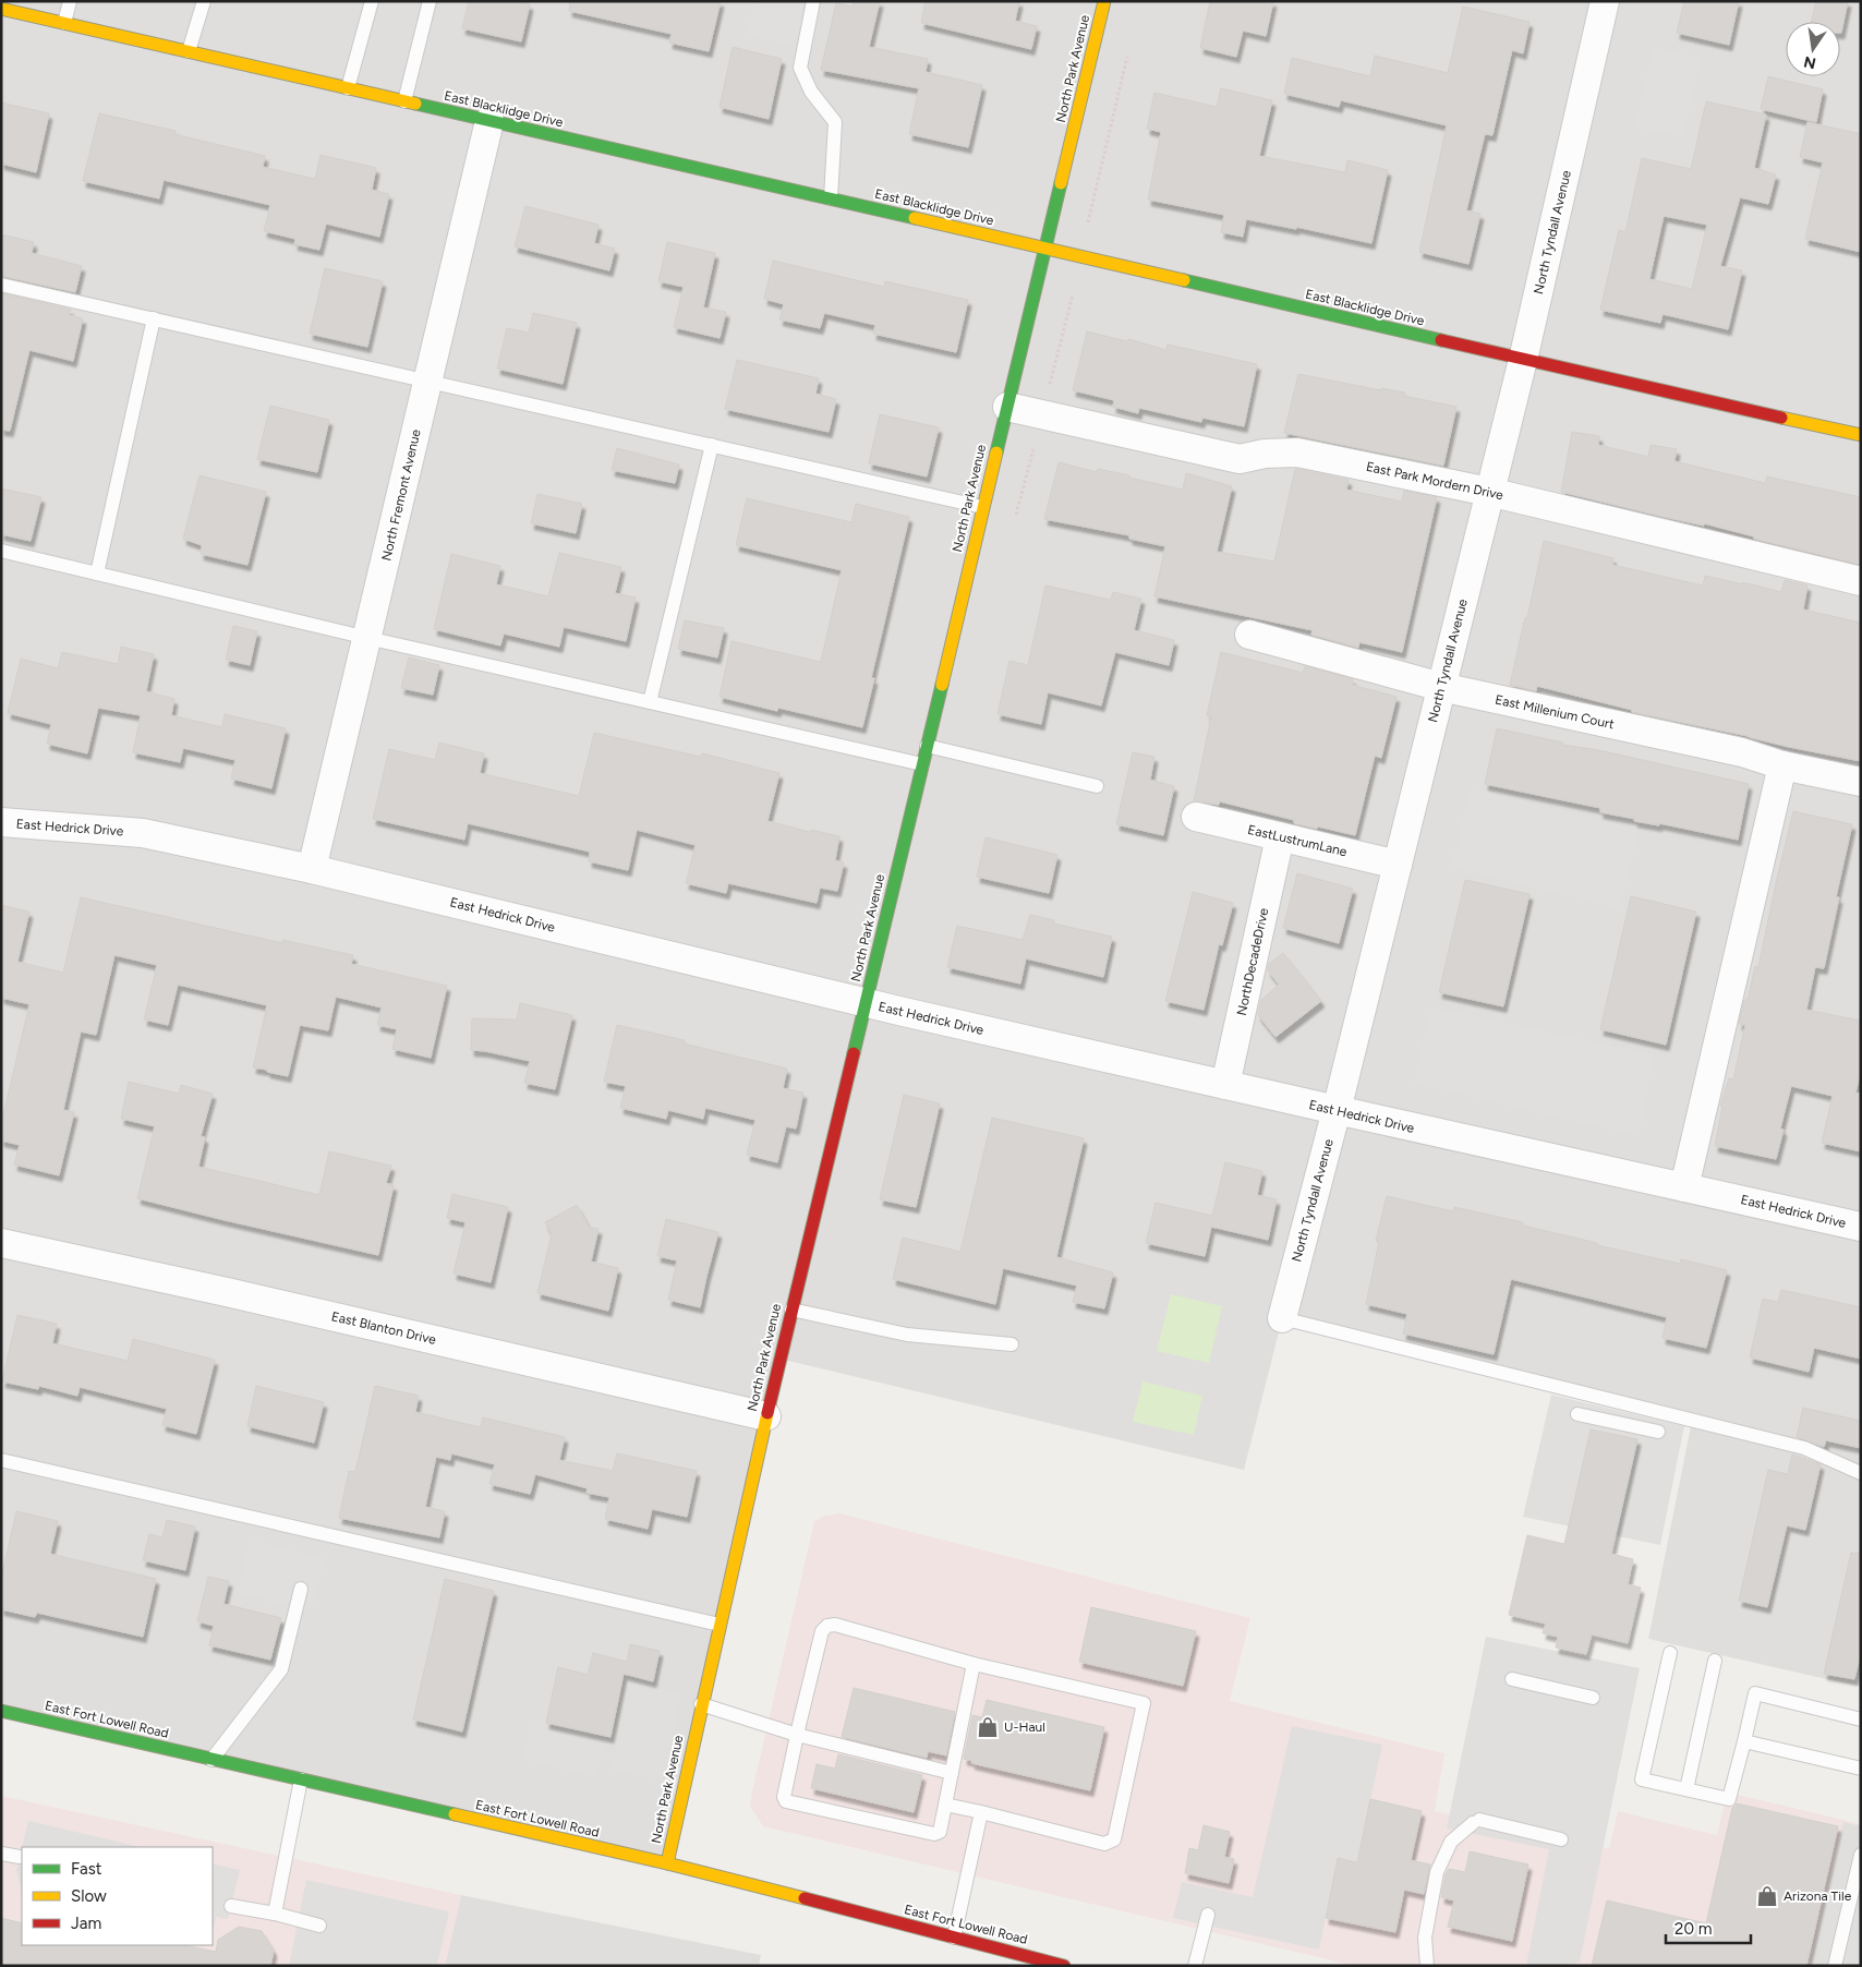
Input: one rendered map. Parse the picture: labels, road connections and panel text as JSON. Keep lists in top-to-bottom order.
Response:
{
  "streets": {
    "street": [
      "North Park Avenue",
      "East Blacklidge Drive",
      "North Tyndall Avenue",
      "East Park Mordern Drive",
      "North Fremont Avenue",
      "East Millenium Court",
      "East Hedrick Drive",
      "EastLustrumLane",
      "NorthDecadeDrive",
      "East Blanton Drive",
      "East Fort Lowell Road"
    ]
  },
  "crossings": [
    ["North Park Avenue", "East Blacklidge Drive"],
    ["North Park Avenue", "East Park Mordern Drive"],
    ["North Park Avenue", "East Hedrick Drive"],
    ["North Park Avenue", "East Blanton Drive"],
    ["North Park Avenue", "East Fort Lowell Road"],
    ["East Blacklidge Drive", "North Tyndall Avenue"],
    ["East Blacklidge Drive", "North Fremont Avenue"],
    ["North Tyndall Avenue", "East Park Mordern Drive"],
    ["North Tyndall Avenue", "East Millenium Court"],
    ["North Tyndall Avenue", "East Hedrick Drive"],
    ["North Tyndall Avenue", "EastLustrumLane"],
    ["North Fremont Avenue", "East Hedrick Drive"],
    ["East Hedrick Drive", "NorthDecadeDrive"],
    ["EastLustrumLane", "NorthDecadeDrive"]
  ],
  "places": {
    "shop": ["U-Haul", "Arizona Tile"]
  },
  "legend": ["Fast", "Slow", "Jam"],
  "scale_bar": "20 m",
  "north": "bottom"
}
